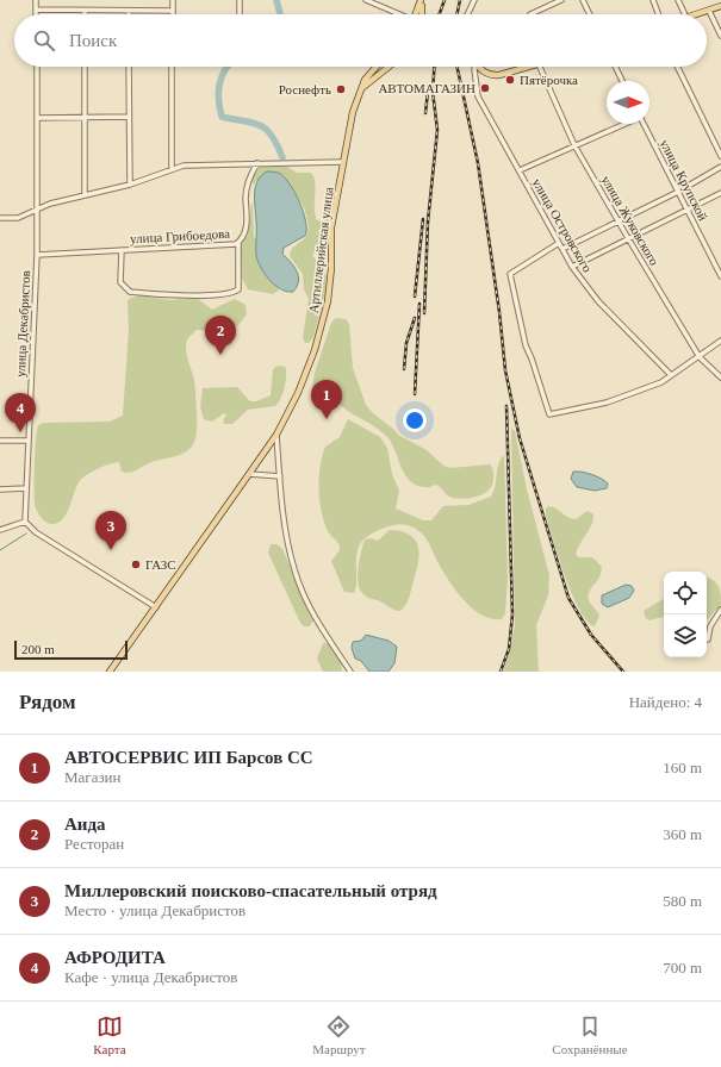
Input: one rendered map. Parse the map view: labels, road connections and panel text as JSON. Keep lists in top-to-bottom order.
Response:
{
  "streets": {
    "main road": ["Артиллерийская улица"],
    "street": [
      "улица Крупской",
      "улица Жуковского",
      "улица Островского",
      "улица Грибоедова",
      "улица Декабристов"
    ]
  },
  "crossings": [
    ["улица Грибоедова", "улица Декабристов"]
  ],
  "places": [
    "Пятёрочка",
    "АВТОМАГАЗИН",
    "Роснефть",
    "ГАЗС"
  ],
  "scale_bar": "200 m",
  "north": "right",
  "page": {
    "search": "Поиск",
    "pins": [
      "2",
      "1",
      "4",
      "3"
    ],
    "scale": "200 m",
    "heading": ["Рядом", "Найдено: 4"],
    "list": [
      {
        "mark": "1",
        "name": "АВТОСЕРВИС ИП Барсов СС",
        "note": "Магазин",
        "value": "160 m"
      },
      {
        "mark": "2",
        "name": "Аида",
        "note": "Ресторан",
        "value": "360 m"
      },
      {
        "mark": "3",
        "name": "Миллеровский поисково-спасательный отряд",
        "note": "Место · улица Декабристов",
        "value": "580 m"
      },
      {
        "mark": "4",
        "name": "АФРОДИТА",
        "note": "Кафе · улица Декабристов",
        "value": "700 m"
      }
    ],
    "nav": ["Карта", "Маршрут", "Сохранённые"]
  }
}
